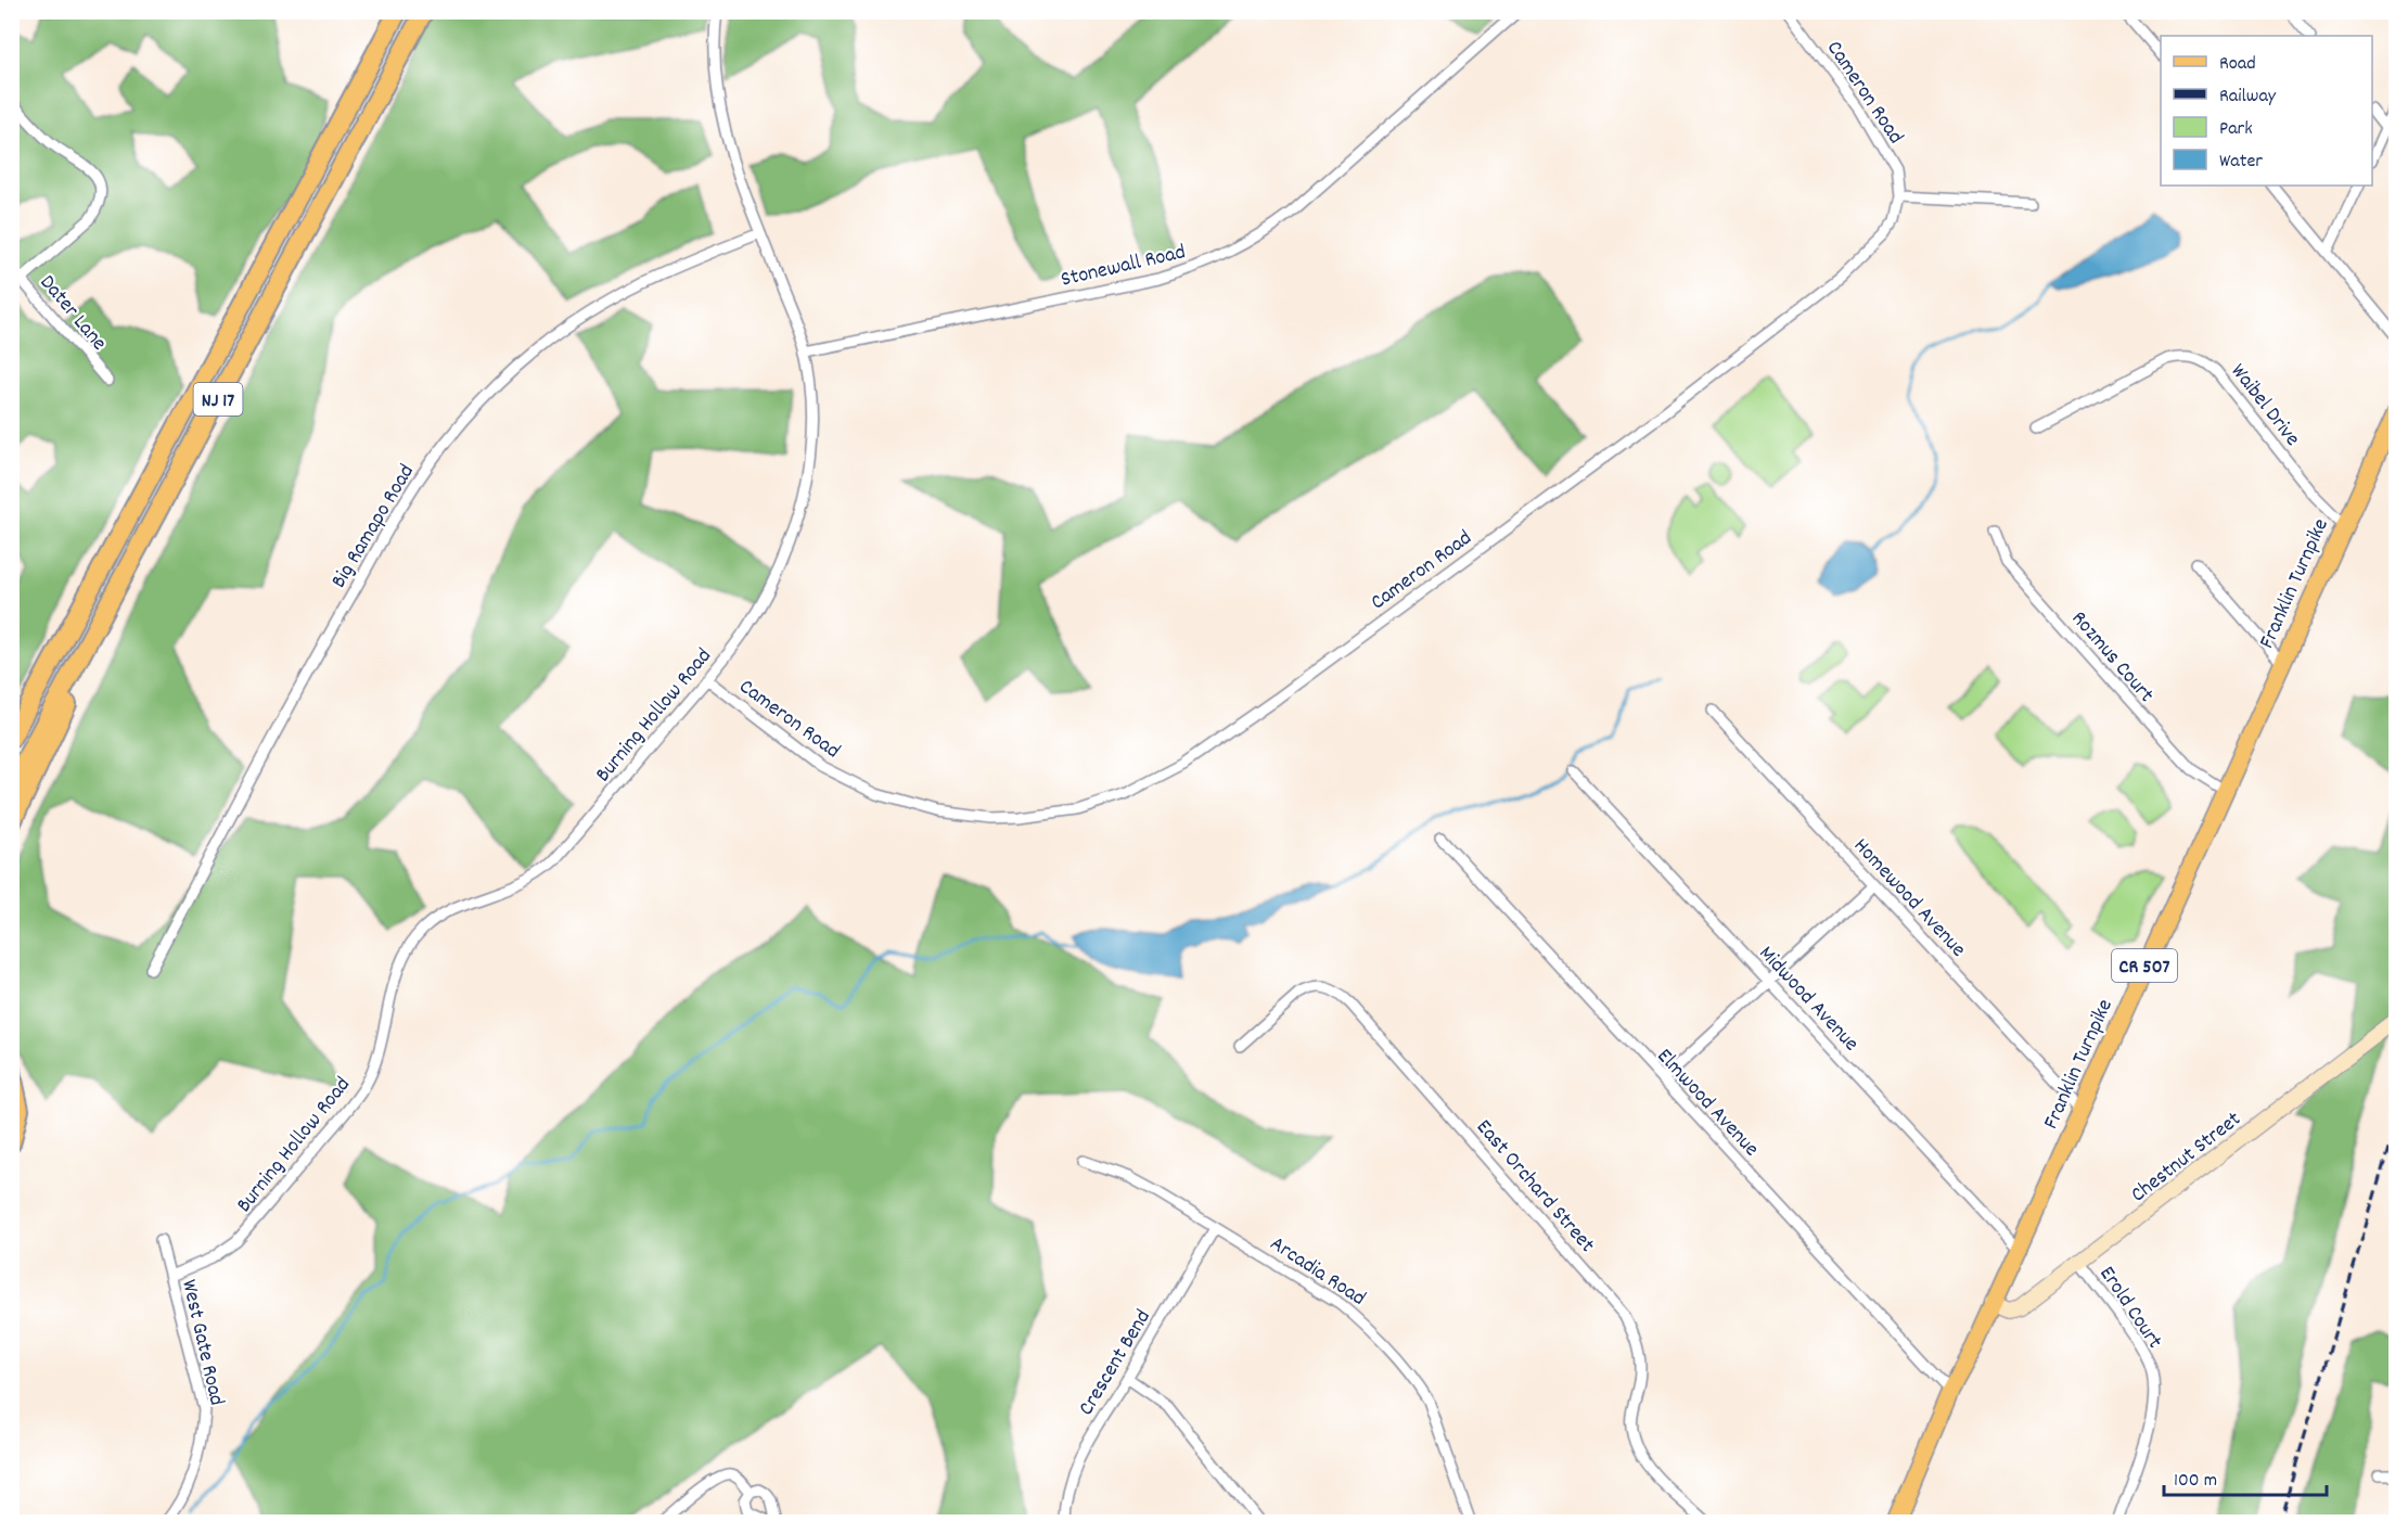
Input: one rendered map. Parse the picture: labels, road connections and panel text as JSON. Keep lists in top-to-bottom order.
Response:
{
  "streets": {
    "highway": ["NJ 17"],
    "main road": ["Franklin Turnpike", "CR 507"],
    "street": [
      "Cameron Road",
      "Stonewall Road",
      "Dater Lane",
      "Waibel Drive",
      "Big Ramapo Road",
      "Rozmus Court",
      "Burning Hollow Road",
      "Homewood Avenue",
      "Midwood Avenue",
      "Elmwood Avenue",
      "Chestnut Street",
      "East Orchard Street",
      "Arcadia Road",
      "Erold Court",
      "West Gate Road",
      "Crescent Bend"
    ]
  },
  "crossings": [
    ["Cameron Road", "Burning Hollow Road"],
    ["Stonewall Road", "Burning Hollow Road"],
    ["Waibel Drive", "Franklin Turnpike"],
    ["Big Ramapo Road", "Burning Hollow Road"],
    ["Franklin Turnpike", "Rozmus Court"],
    ["Franklin Turnpike", "Homewood Avenue"],
    ["Franklin Turnpike", "Midwood Avenue"],
    ["Franklin Turnpike", "Elmwood Avenue"],
    ["Franklin Turnpike", "Chestnut Street"],
    ["Burning Hollow Road", "West Gate Road"],
    ["Chestnut Street", "Erold Court"],
    ["Arcadia Road", "Crescent Bend"]
  ],
  "legend": [
    "Road",
    "Railway",
    "Park",
    "Water"
  ],
  "scale_bar": "100 m"
}
